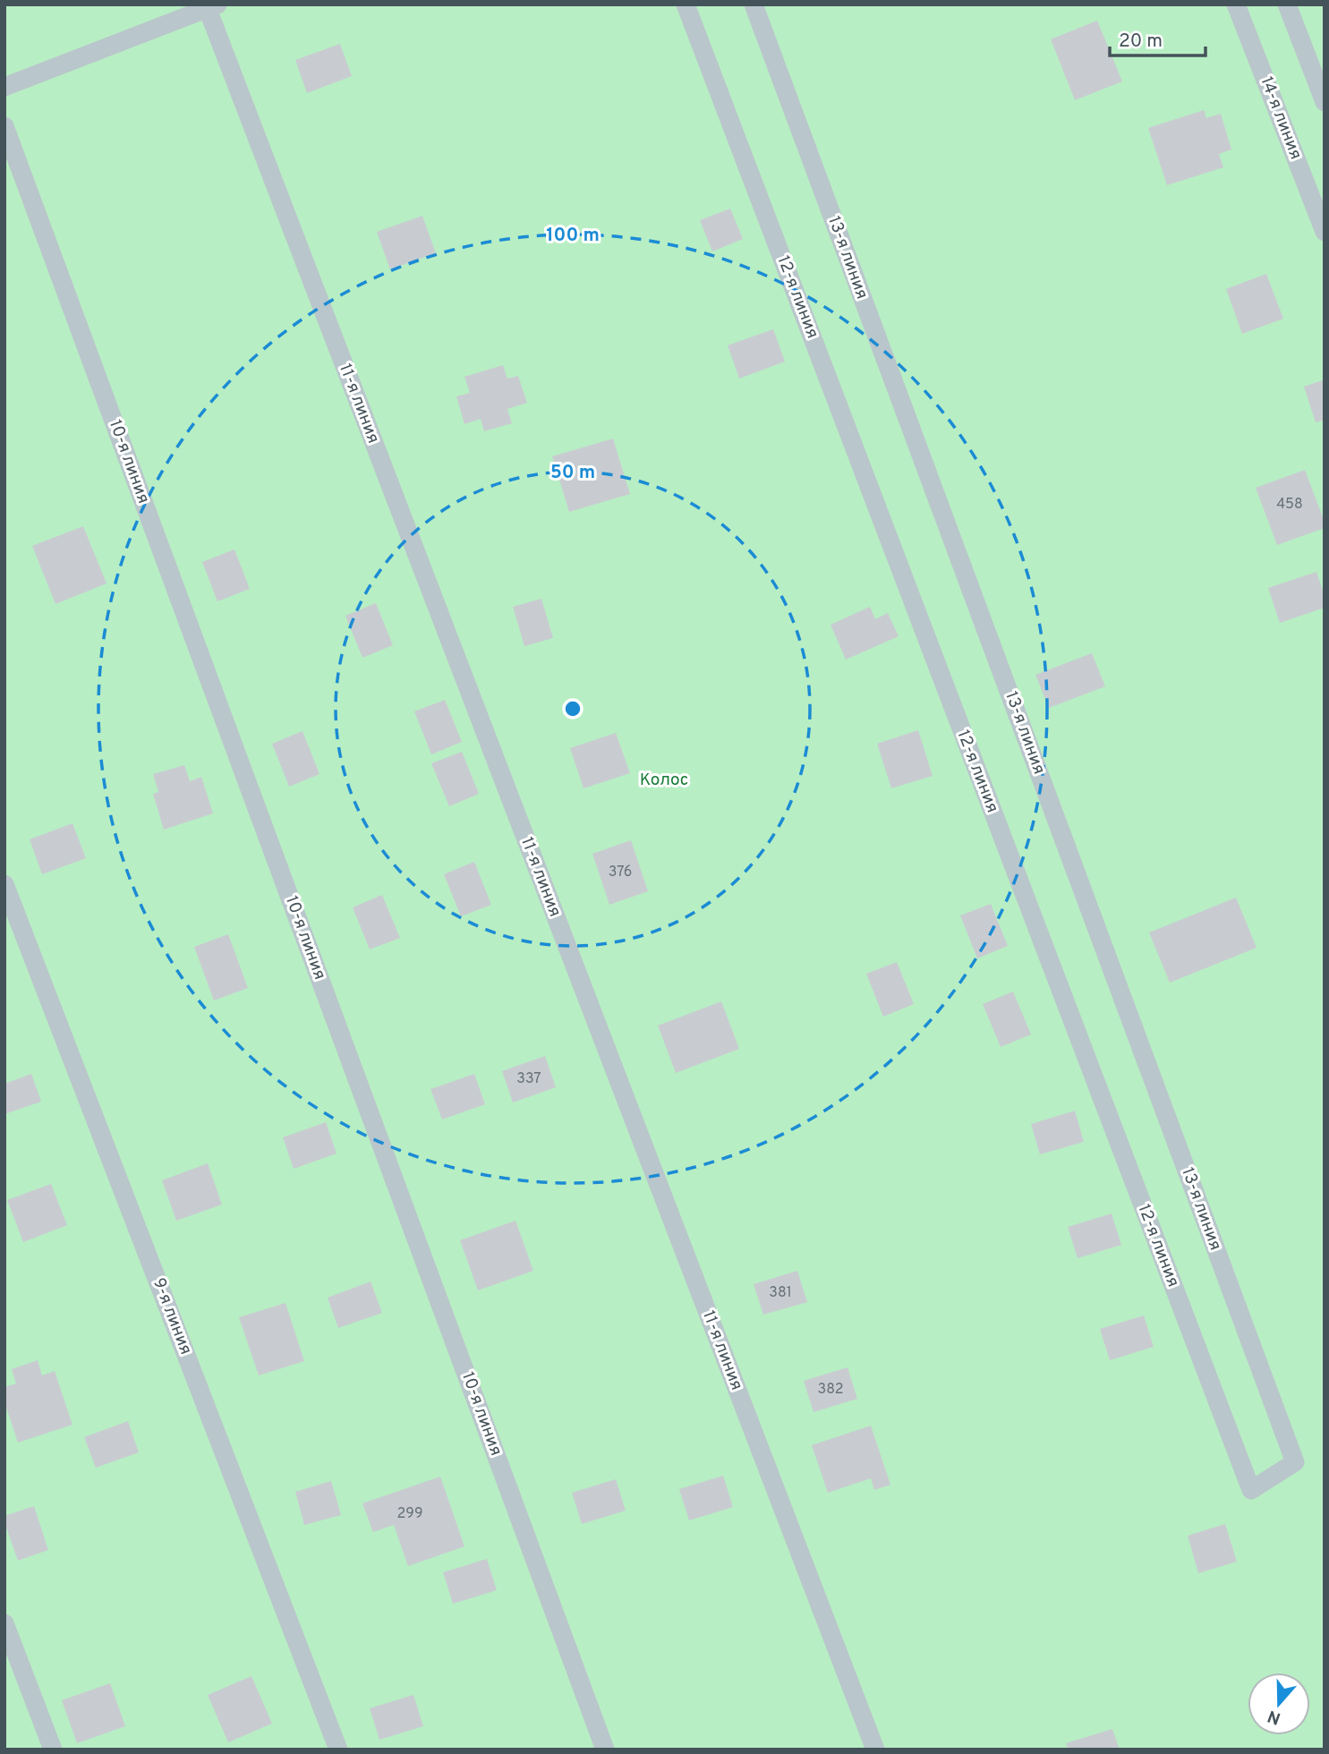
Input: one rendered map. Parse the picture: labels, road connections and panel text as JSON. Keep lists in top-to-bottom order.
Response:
{
  "streets": {
    "lane": [
      "14-я линия",
      "13-я линия",
      "12-я линия",
      "11-я линия",
      "10-я линия",
      "9-я линия"
    ]
  },
  "crossings": [
    ["13-я линия", "12-я линия"]
  ],
  "parks": ["Колос"],
  "house_numbers": [
    "458",
    "376",
    "337",
    "381",
    "382",
    "299"
  ],
  "scale_bar": "20 m",
  "north": "bottom",
  "rings": ["100 m", "50 m"]
}
